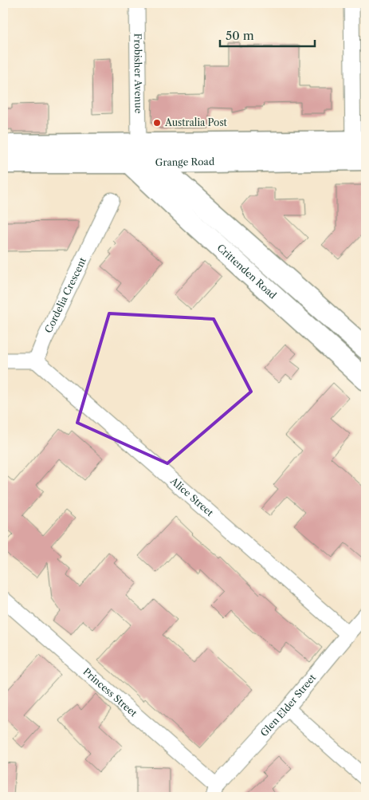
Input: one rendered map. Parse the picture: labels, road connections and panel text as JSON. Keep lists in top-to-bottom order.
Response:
{
  "streets": {
    "main road": ["Grange Road", "Crittenden Road"],
    "street": [
      "Frobisher Avenue",
      "Cordelia Crescent",
      "Alice Street",
      "Princess Street",
      "Glen Elder Street"
    ]
  },
  "crossings": [
    ["Frobisher Avenue", "Grange Road"],
    ["Grange Road", "Crittenden Road"],
    ["Cordelia Crescent", "Alice Street"],
    ["Alice Street", "Glen Elder Street"],
    ["Princess Street", "Glen Elder Street"]
  ],
  "places": ["Australia Post"],
  "scale_bar": "50 m"
}
